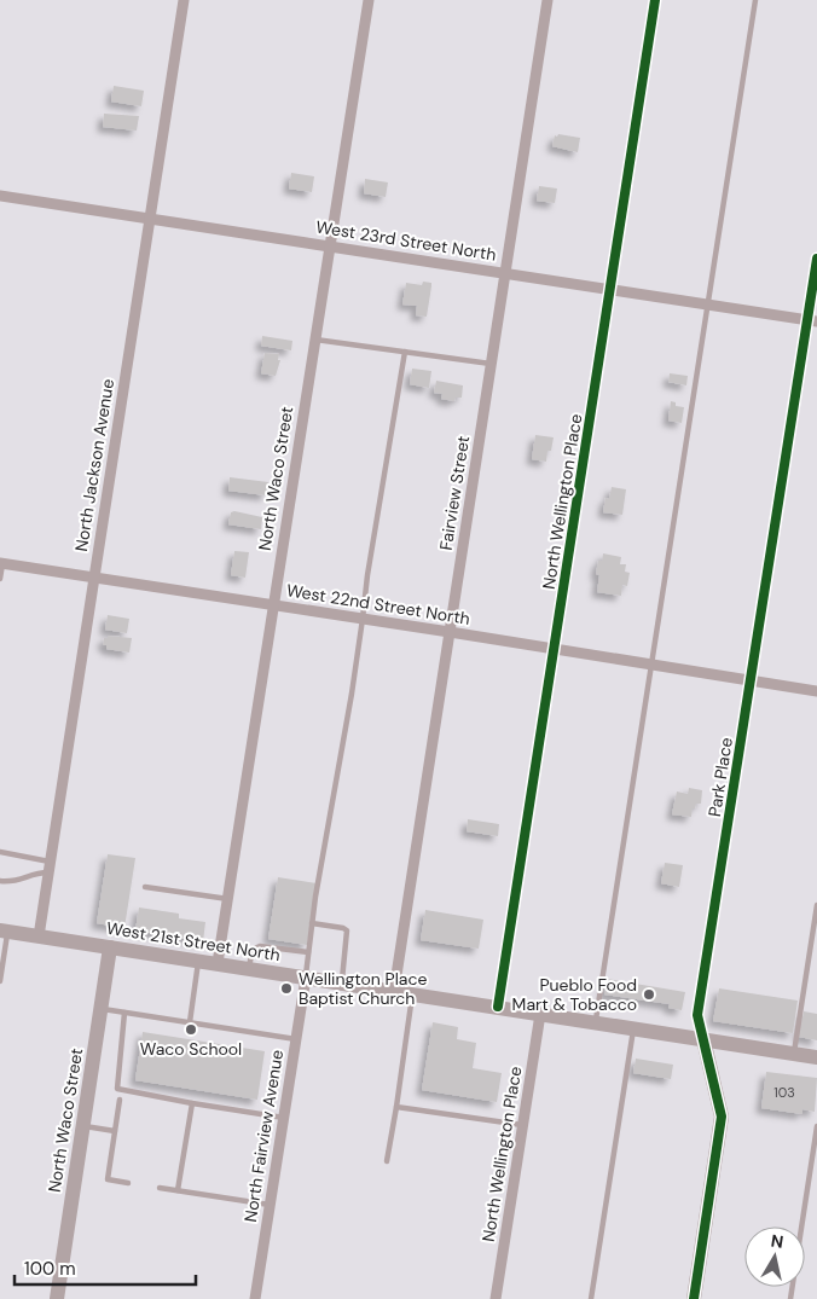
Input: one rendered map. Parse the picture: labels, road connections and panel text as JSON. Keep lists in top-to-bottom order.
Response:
{
  "streets": {
    "main road": ["North Waco Street", "Park Place", "West 21st Street North"],
    "street": [
      "West 23rd Street North",
      "North Jackson Avenue",
      "Fairview Street",
      "North Wellington Place",
      "West 22nd Street North",
      "North Fairview Avenue"
    ]
  },
  "crossings": [
    ["West 23rd Street North", "North Jackson Avenue"],
    ["West 23rd Street North", "North Waco Street"],
    ["West 23rd Street North", "Fairview Street"],
    ["West 23rd Street North", "North Wellington Place"],
    ["West 23rd Street North", "Park Place"],
    ["North Jackson Avenue", "West 22nd Street North"],
    ["North Jackson Avenue", "West 21st Street North"],
    ["North Waco Street", "West 22nd Street North"],
    ["North Waco Street", "West 21st Street North"],
    ["Fairview Street", "West 22nd Street North"],
    ["Fairview Street", "West 21st Street North"],
    ["North Wellington Place", "West 22nd Street North"],
    ["North Wellington Place", "West 21st Street North"],
    ["West 22nd Street North", "Park Place"],
    ["Park Place", "West 21st Street North"],
    ["West 21st Street North", "North Fairview Avenue"]
  ],
  "places": ["Wellington Place Baptist Church", "Pueblo Food Mart & Tobacco", "Waco School"],
  "house_numbers": ["103"],
  "scale_bar": "100 m",
  "north": "top"
}
